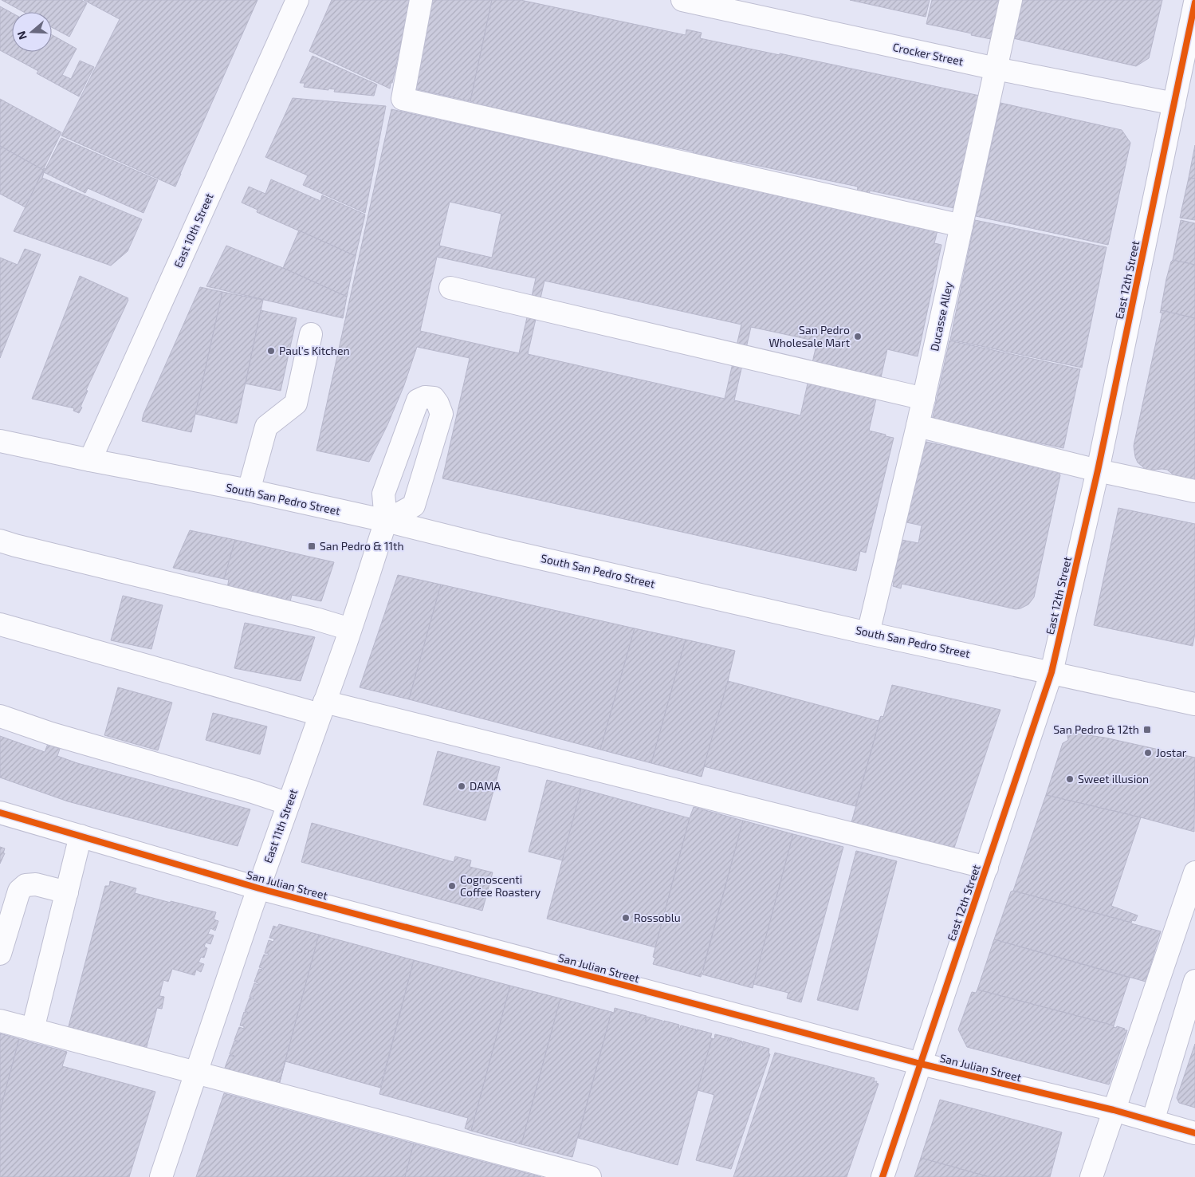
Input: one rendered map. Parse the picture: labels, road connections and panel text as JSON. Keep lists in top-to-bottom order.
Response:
{
  "streets": {
    "street": [
      "Crocker Street",
      "East 10th Street",
      "East 12th Street",
      "Ducasse Alley",
      "South San Pedro Street",
      "East 11th Street",
      "San Julian Street"
    ]
  },
  "crossings": [
    ["Crocker Street", "East 12th Street"],
    ["Crocker Street", "Ducasse Alley"],
    ["East 10th Street", "South San Pedro Street"],
    ["East 12th Street", "South San Pedro Street"],
    ["East 12th Street", "San Julian Street"],
    ["Ducasse Alley", "South San Pedro Street"],
    ["South San Pedro Street", "East 11th Street"],
    ["East 11th Street", "San Julian Street"]
  ],
  "places": {
    "other": [
      "San Pedro Wholesale Mart",
      "Paul's Kitchen",
      "Jostar",
      "Sweet illusion",
      "DAMA",
      "Cognoscenti Coffee Roastery",
      "Rossoblu"
    ],
    "transit": ["San Pedro & 11th", "San Pedro & 12th"]
  },
  "north": "left"
}
